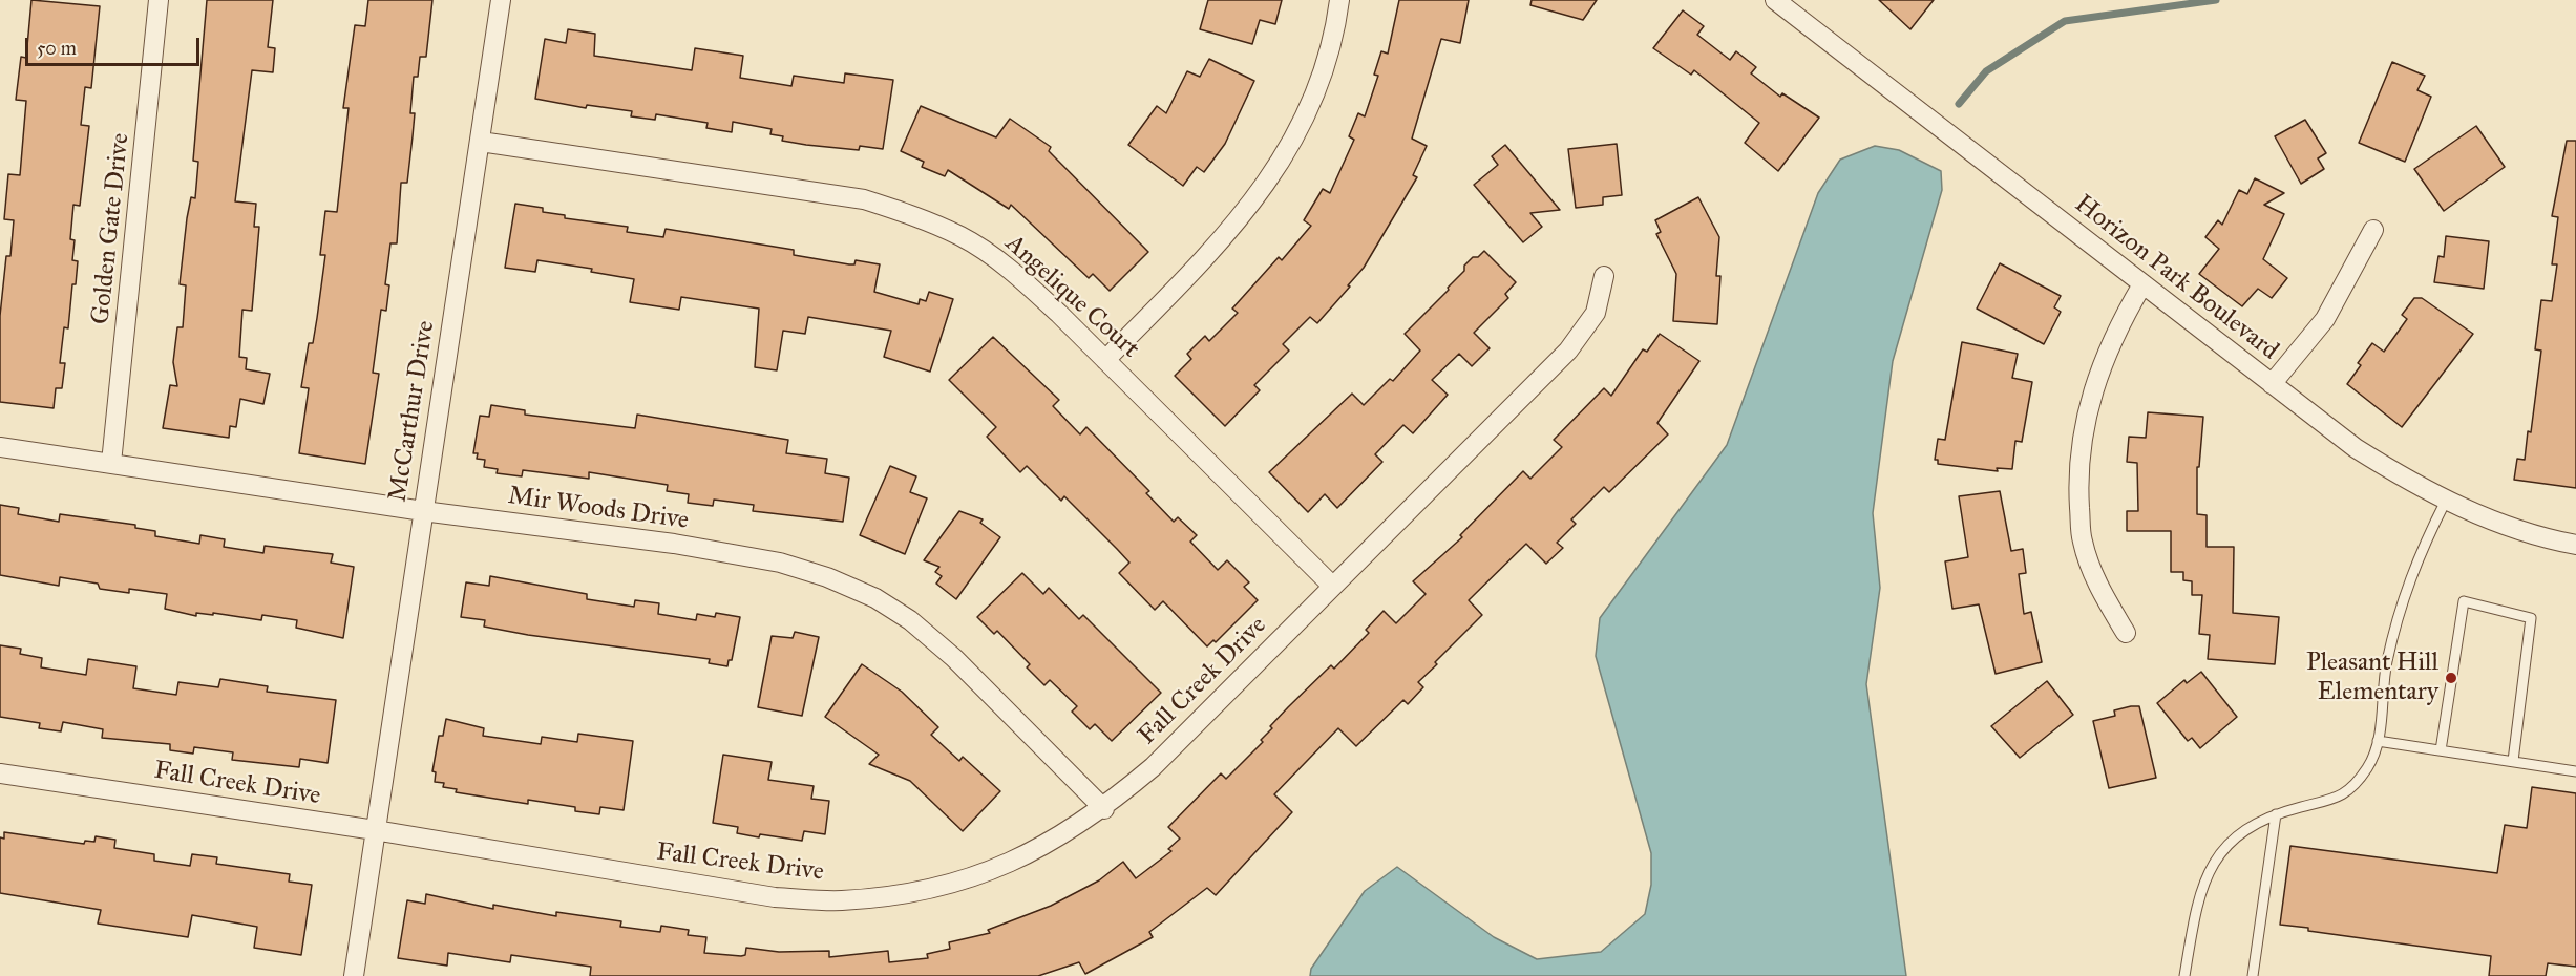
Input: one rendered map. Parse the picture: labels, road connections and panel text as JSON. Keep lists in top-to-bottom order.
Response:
{
  "streets": {
    "street": [
      "Golden Gate Drive",
      "Horizon Park Boulevard",
      "Angelique Court",
      "McCarthur Drive",
      "Mir Woods Drive",
      "Fall Creek Drive"
    ]
  },
  "crossings": [
    ["Golden Gate Drive", "Mir Woods Drive"],
    ["Angelique Court", "McCarthur Drive"],
    ["Angelique Court", "Fall Creek Drive"],
    ["McCarthur Drive", "Mir Woods Drive"],
    ["McCarthur Drive", "Fall Creek Drive"],
    ["Mir Woods Drive", "Fall Creek Drive"]
  ],
  "places": ["Pleasant Hill Elementary"],
  "scale_bar": "50 m"
}
